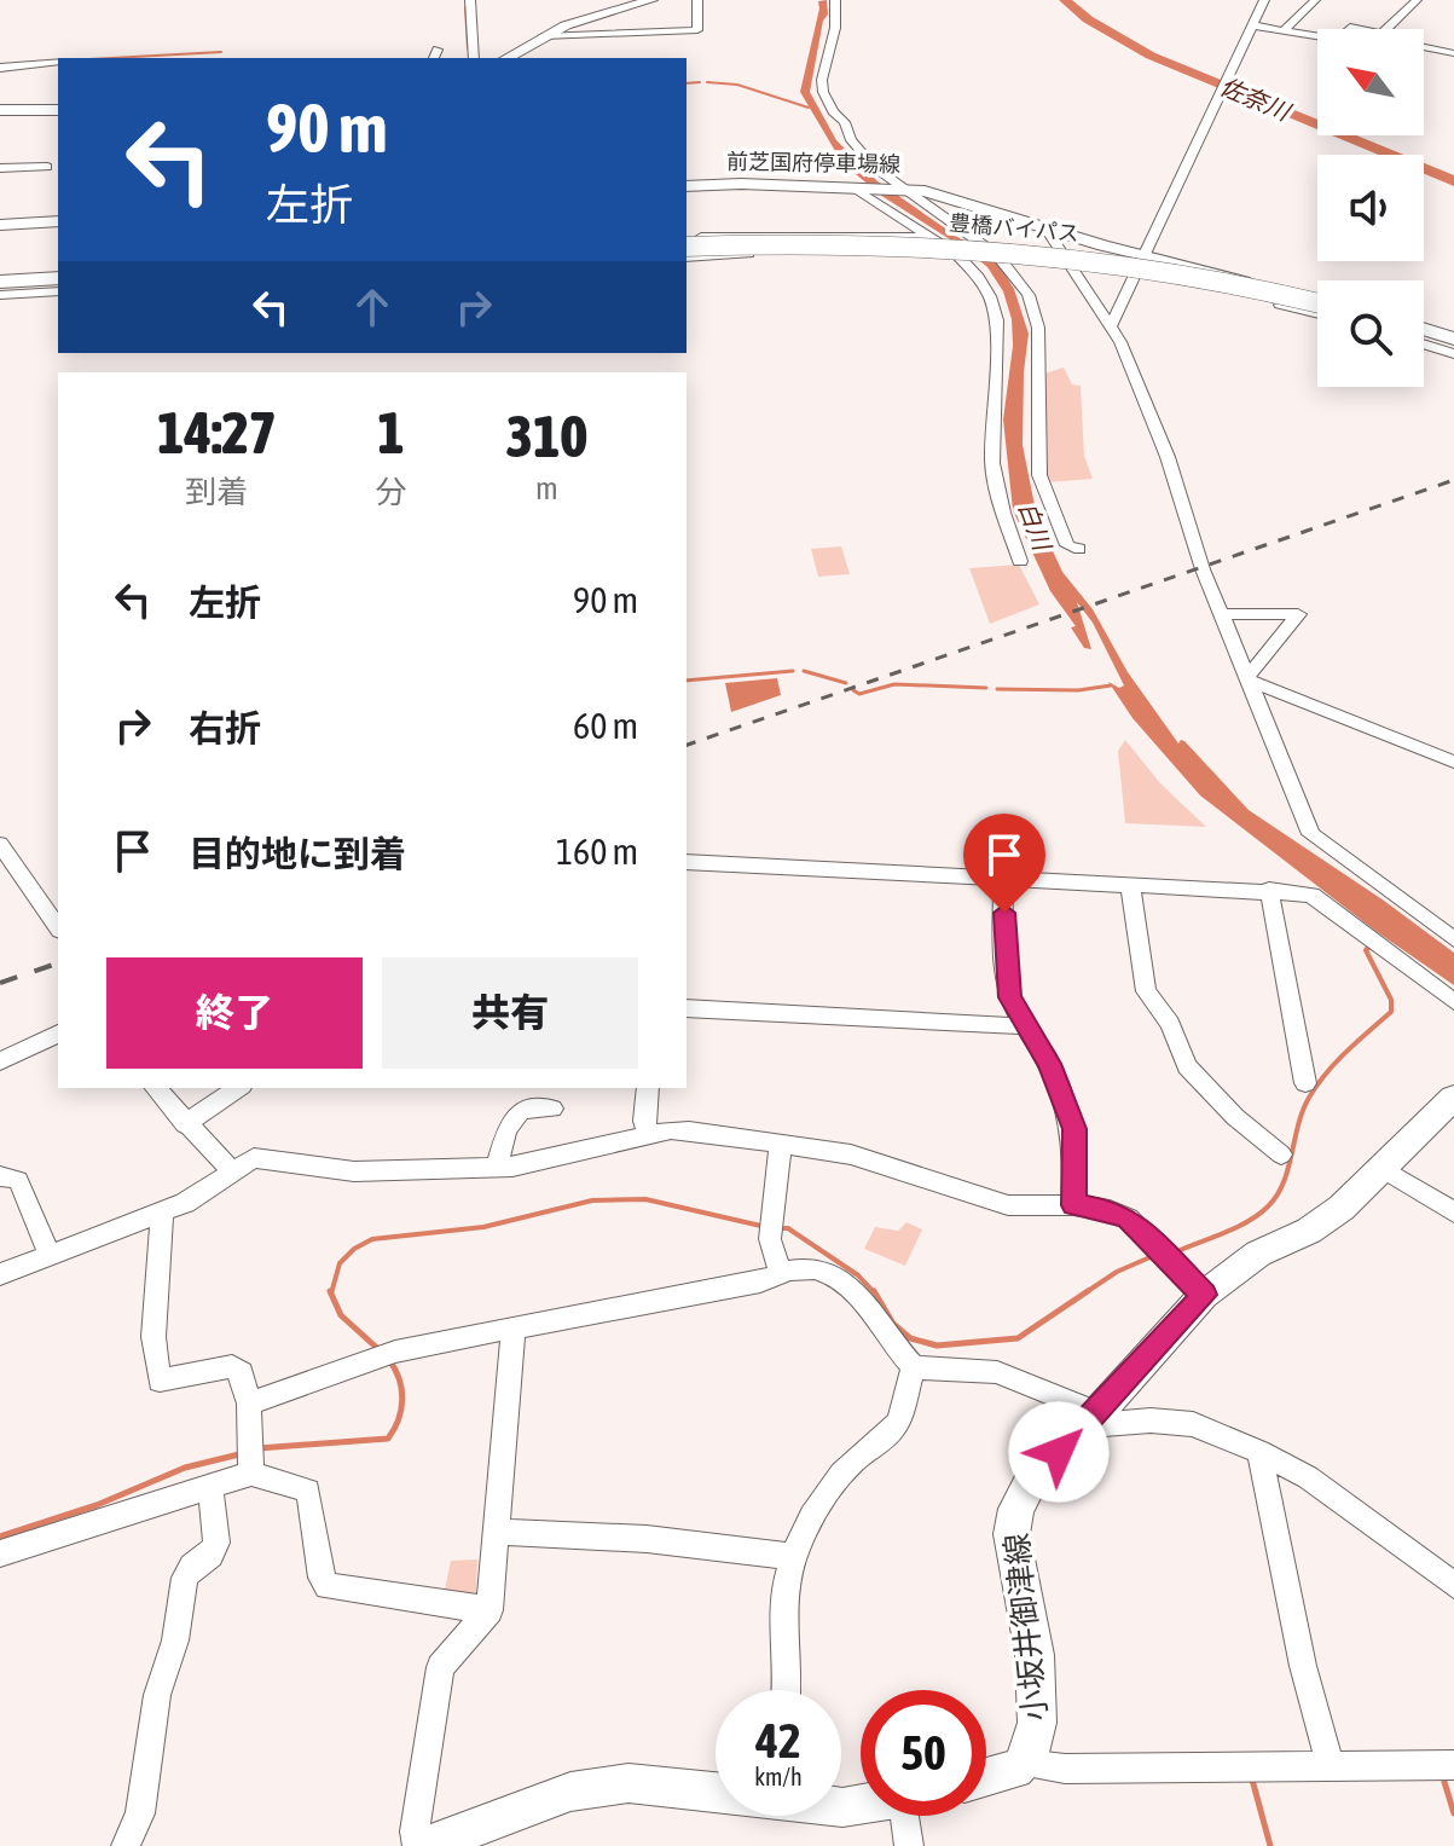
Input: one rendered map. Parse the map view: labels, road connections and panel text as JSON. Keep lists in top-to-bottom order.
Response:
{
  "streets": {
    "highway": ["豊橋バイパス"],
    "main road": ["前芝国府停車場線", "小坂井御津線"]
  },
  "water": ["佐奈川", "白川"],
  "north": "top left",
  "page": {
    "turn": ["90 m", "左折"],
    "eta": [
      "14:27",
      "到着",
      "1",
      "分",
      "310",
      "m"
    ],
    "list": [
      {
        "name": "左折",
        "value": "90 m"
      },
      {
        "name": "右折",
        "value": "60 m"
      },
      {
        "name": "目的地に到着",
        "value": "160 m"
      }
    ],
    "buttons": ["終了", "共有"],
    "speed": "42 km/h",
    "limit": "50"
  }
}
